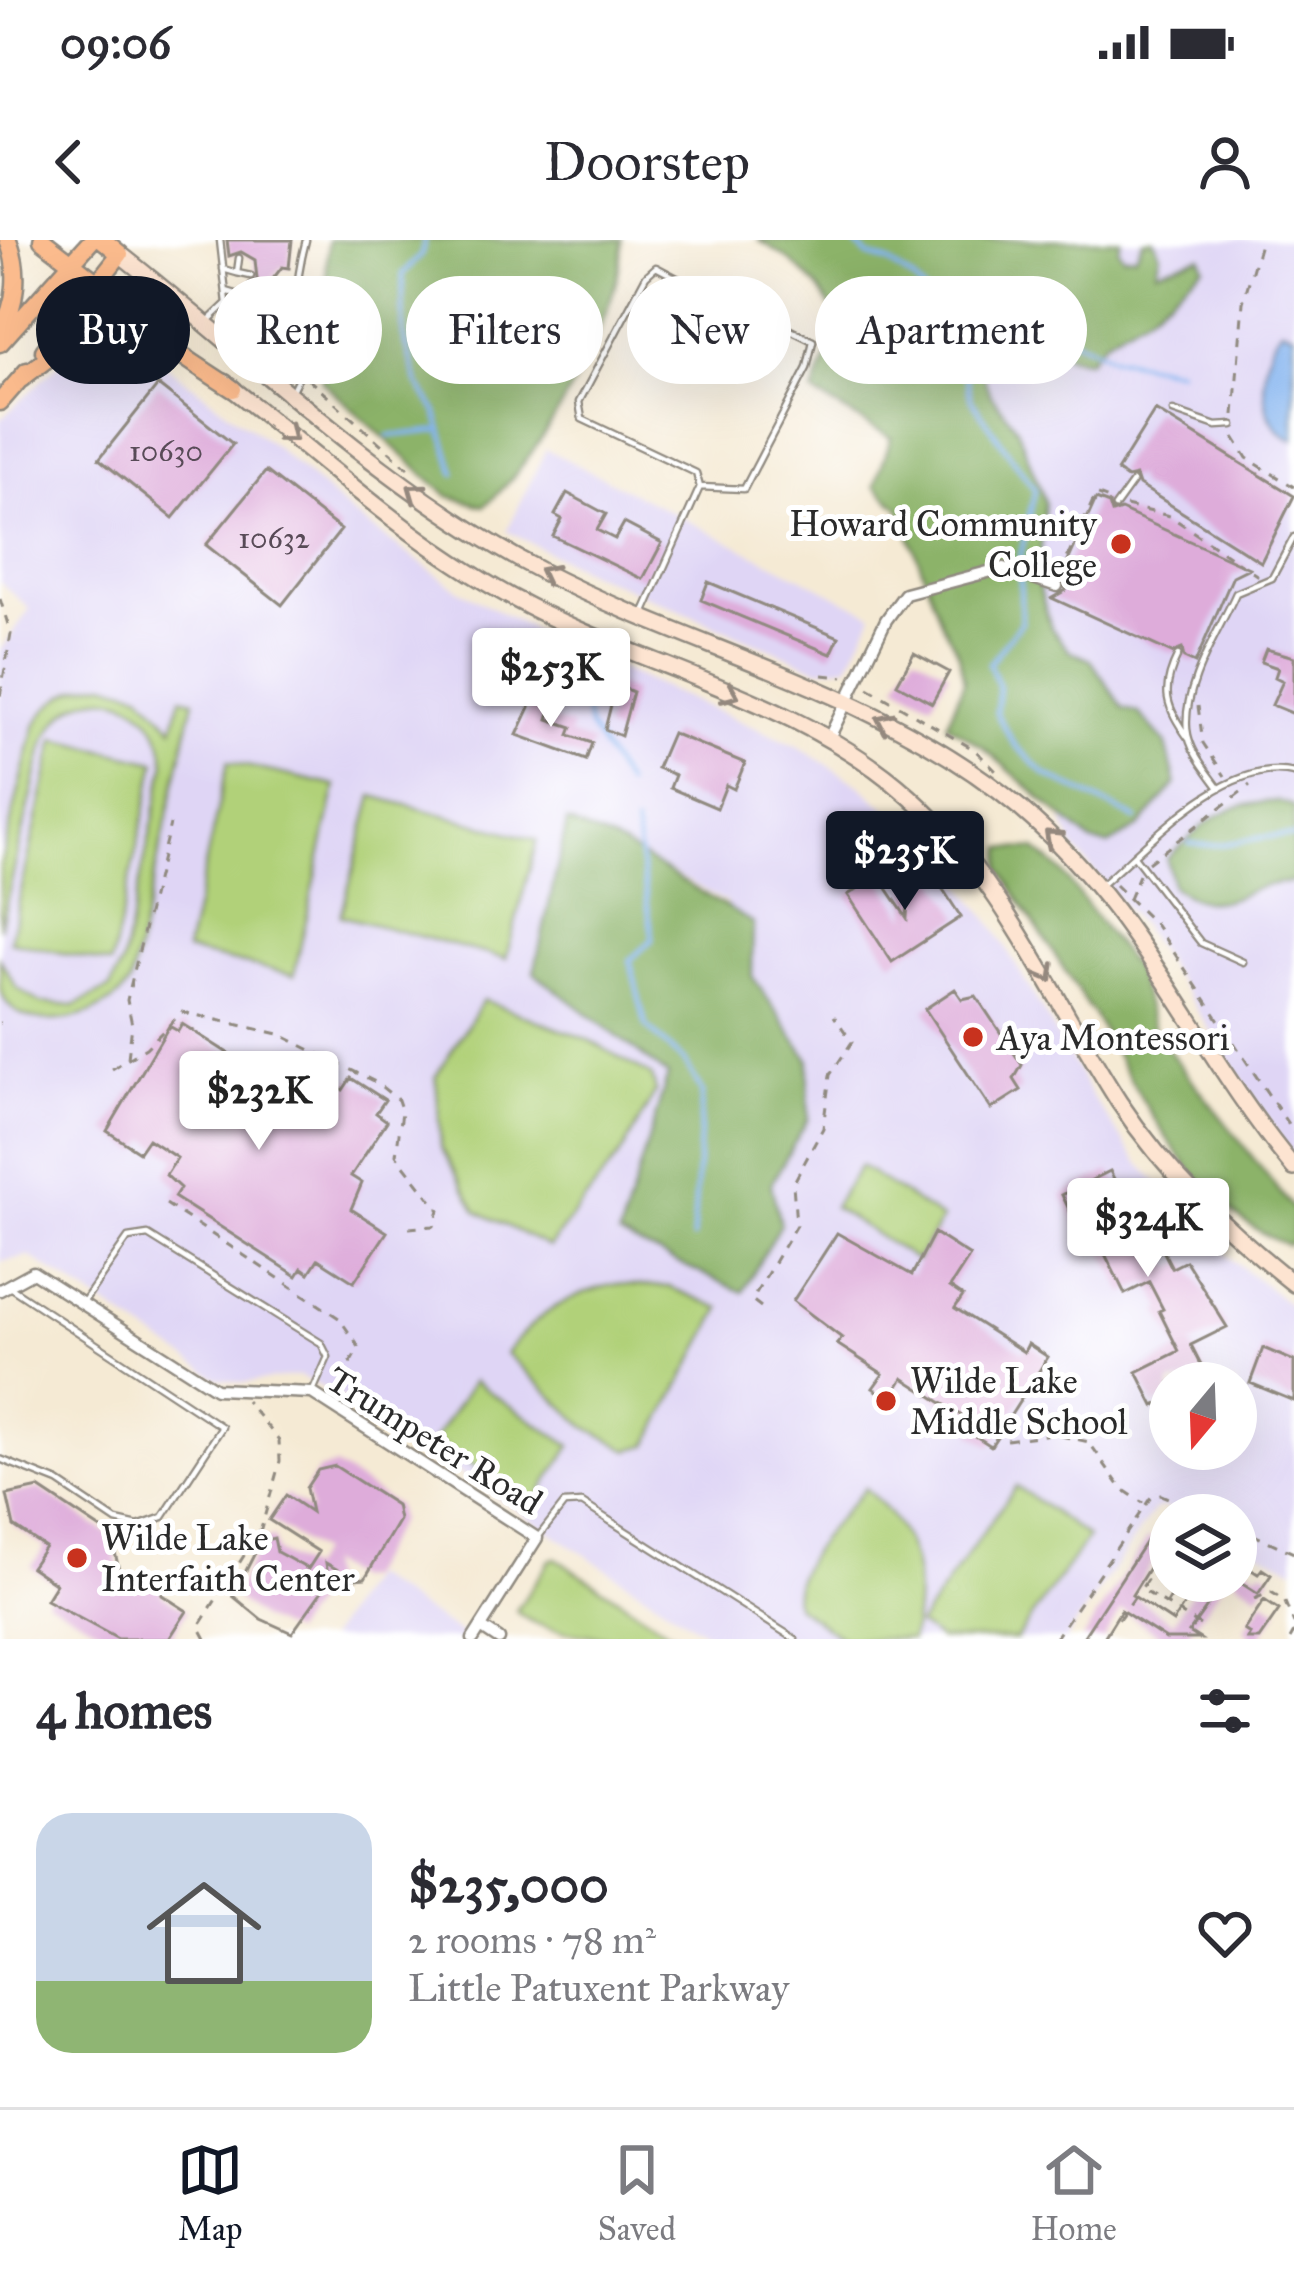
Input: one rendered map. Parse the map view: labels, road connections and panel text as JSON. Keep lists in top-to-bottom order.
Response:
{
  "streets": {
    "street": ["Trumpeter Road"]
  },
  "places": [
    "Howard Community College",
    "Aya Montessori",
    "Wilde Lake Middle School",
    "Wilde Lake Interfaith Center"
  ],
  "house_numbers": ["10630", "10632"],
  "north": "bottom",
  "page": {
    "status": "09:06",
    "header": "Doorstep",
    "chip": [
      "Buy",
      "Rent",
      "Filters",
      "New",
      "Apartment"
    ],
    "price": [
      "$253K",
      "$235K",
      "$232K",
      "$324K"
    ],
    "heading": "4 homes",
    "list": [
      {
        "name": "$235,000",
        "note": "2 rooms · 78 m² · Little Patuxent Parkway"
      }
    ],
    "tabs": ["Map", "Saved", "Home"]
  }
}
